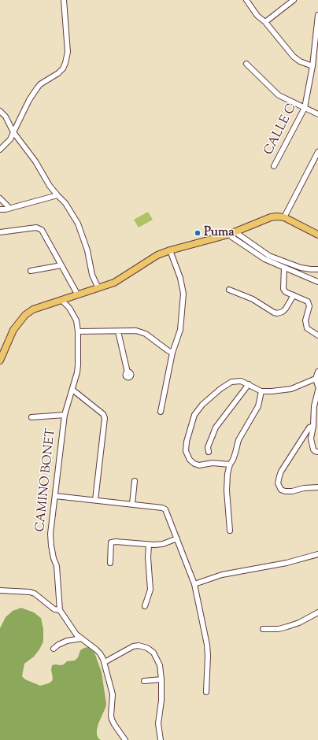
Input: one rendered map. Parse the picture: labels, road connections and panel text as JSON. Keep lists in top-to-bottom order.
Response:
{
  "streets": {
    "street": ["CALLE C", "CAMINO BONET"]
  },
  "places": ["Puma"]
}
